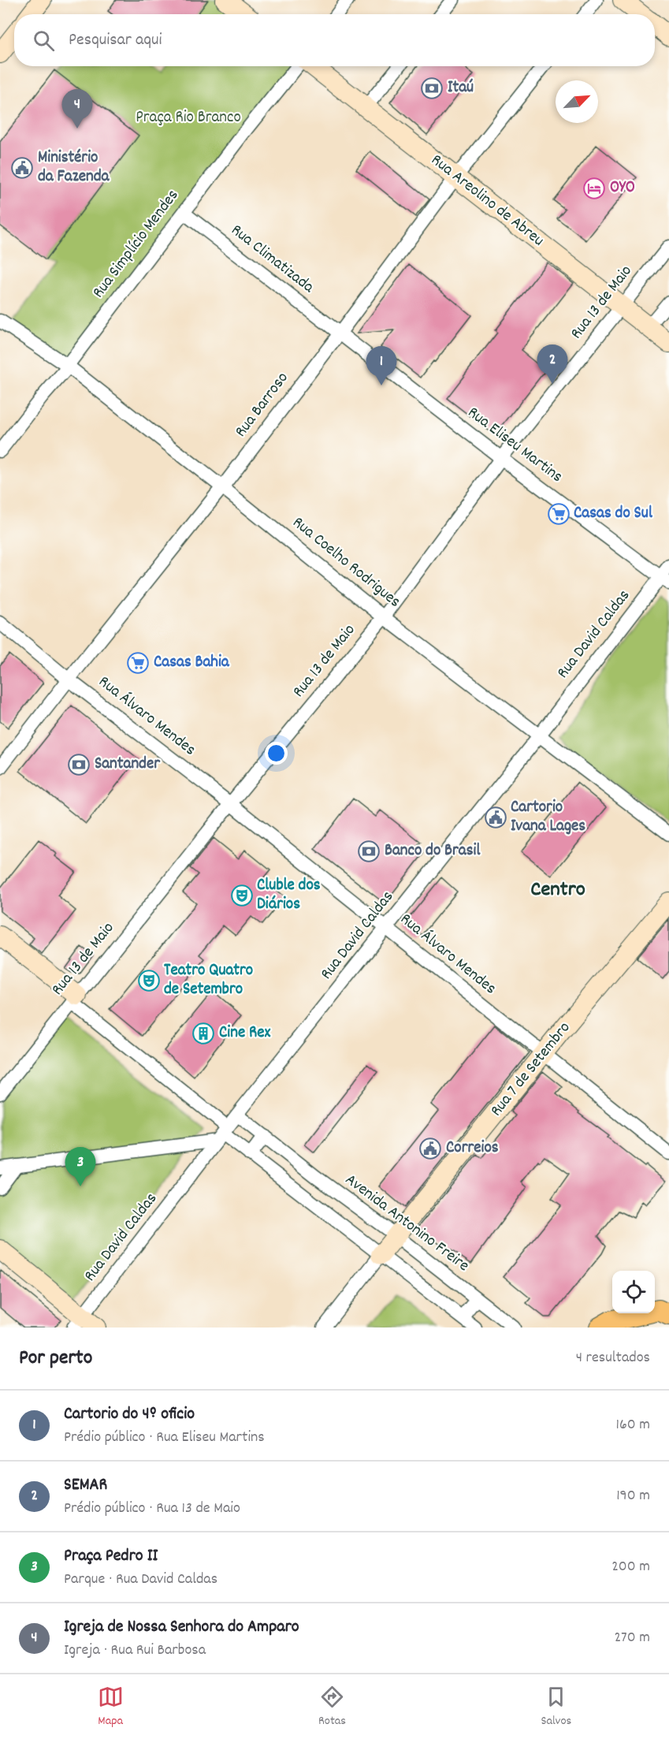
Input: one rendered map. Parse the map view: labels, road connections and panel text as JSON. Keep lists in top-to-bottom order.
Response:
{
  "streets": {
    "street": [
      "Rua Areolino de Abreu",
      "Rua Simplício Mendes",
      "Rua Climatizada",
      "Rua 13 de Maio",
      "Rua Barroso",
      "Rua Eliseu Martins",
      "Rua Coelho Rodrigues",
      "Rua David Caldas",
      "Rua Álvaro Mendes",
      "Rua 7 de Setembro",
      "Avenida Antonino Freire"
    ]
  },
  "crossings": [
    ["Rua Areolino de Abreu", "Rua 13 de Maio"],
    ["Rua Areolino de Abreu", "Rua Barroso"],
    ["Rua Simplício Mendes", "Rua Climatizada"],
    ["Rua Simplício Mendes", "Rua Coelho Rodrigues"],
    ["Rua Climatizada", "Rua Barroso"],
    ["Rua Climatizada", "Rua Eliseu Martins"],
    ["Rua 13 de Maio", "Rua Eliseu Martins"],
    ["Rua 13 de Maio", "Rua Coelho Rodrigues"],
    ["Rua 13 de Maio", "Rua Álvaro Mendes"],
    ["Rua Barroso", "Rua Eliseu Martins"],
    ["Rua Barroso", "Rua Coelho Rodrigues"],
    ["Rua Barroso", "Rua Álvaro Mendes"],
    ["Rua Eliseu Martins", "Rua David Caldas"],
    ["Rua Coelho Rodrigues", "Rua David Caldas"],
    ["Rua David Caldas", "Rua Álvaro Mendes"],
    ["Rua David Caldas", "Avenida Antonino Freire"],
    ["Rua Álvaro Mendes", "Rua 7 de Setembro"],
    ["Rua 7 de Setembro", "Avenida Antonino Freire"]
  ],
  "districts": ["Centro"],
  "parks": ["Praça Rio Branco"],
  "places": {
    "bank": ["Itaú", "Santander", "Banco do Brasil"],
    "public building": ["Ministério da Fazenda", "Cartorio Ivana Lages", "Correios"],
    "hotel": ["OYO"],
    "supermarket": ["Casas do Sul", "Casas Bahia"],
    "theatre": ["Cluble dos Diários", "Teatro Quatro de Setembro"],
    "building": ["Cine Rex"]
  },
  "north": "top right",
  "page": {
    "search": "Pesquisar aqui",
    "pins": [
      "4",
      "2",
      "1",
      "3"
    ],
    "heading": ["Por perto", "4 resultados"],
    "list": [
      {
        "mark": "1",
        "name": "Cartorio do 4º oficio",
        "note": "Prédio público · Rua Eliseu Martins",
        "value": "160 m"
      },
      {
        "mark": "2",
        "name": "SEMAR",
        "note": "Prédio público · Rua 13 de Maio",
        "value": "190 m"
      },
      {
        "mark": "3",
        "name": "Praça Pedro II",
        "note": "Parque · Rua David Caldas",
        "value": "200 m"
      },
      {
        "mark": "4",
        "name": "Igreja de Nossa Senhora do Amparo",
        "note": "Igreja · Rua Rui Barbosa",
        "value": "270 m"
      }
    ],
    "nav": ["Mapa", "Rotas", "Salvos"]
  }
}
